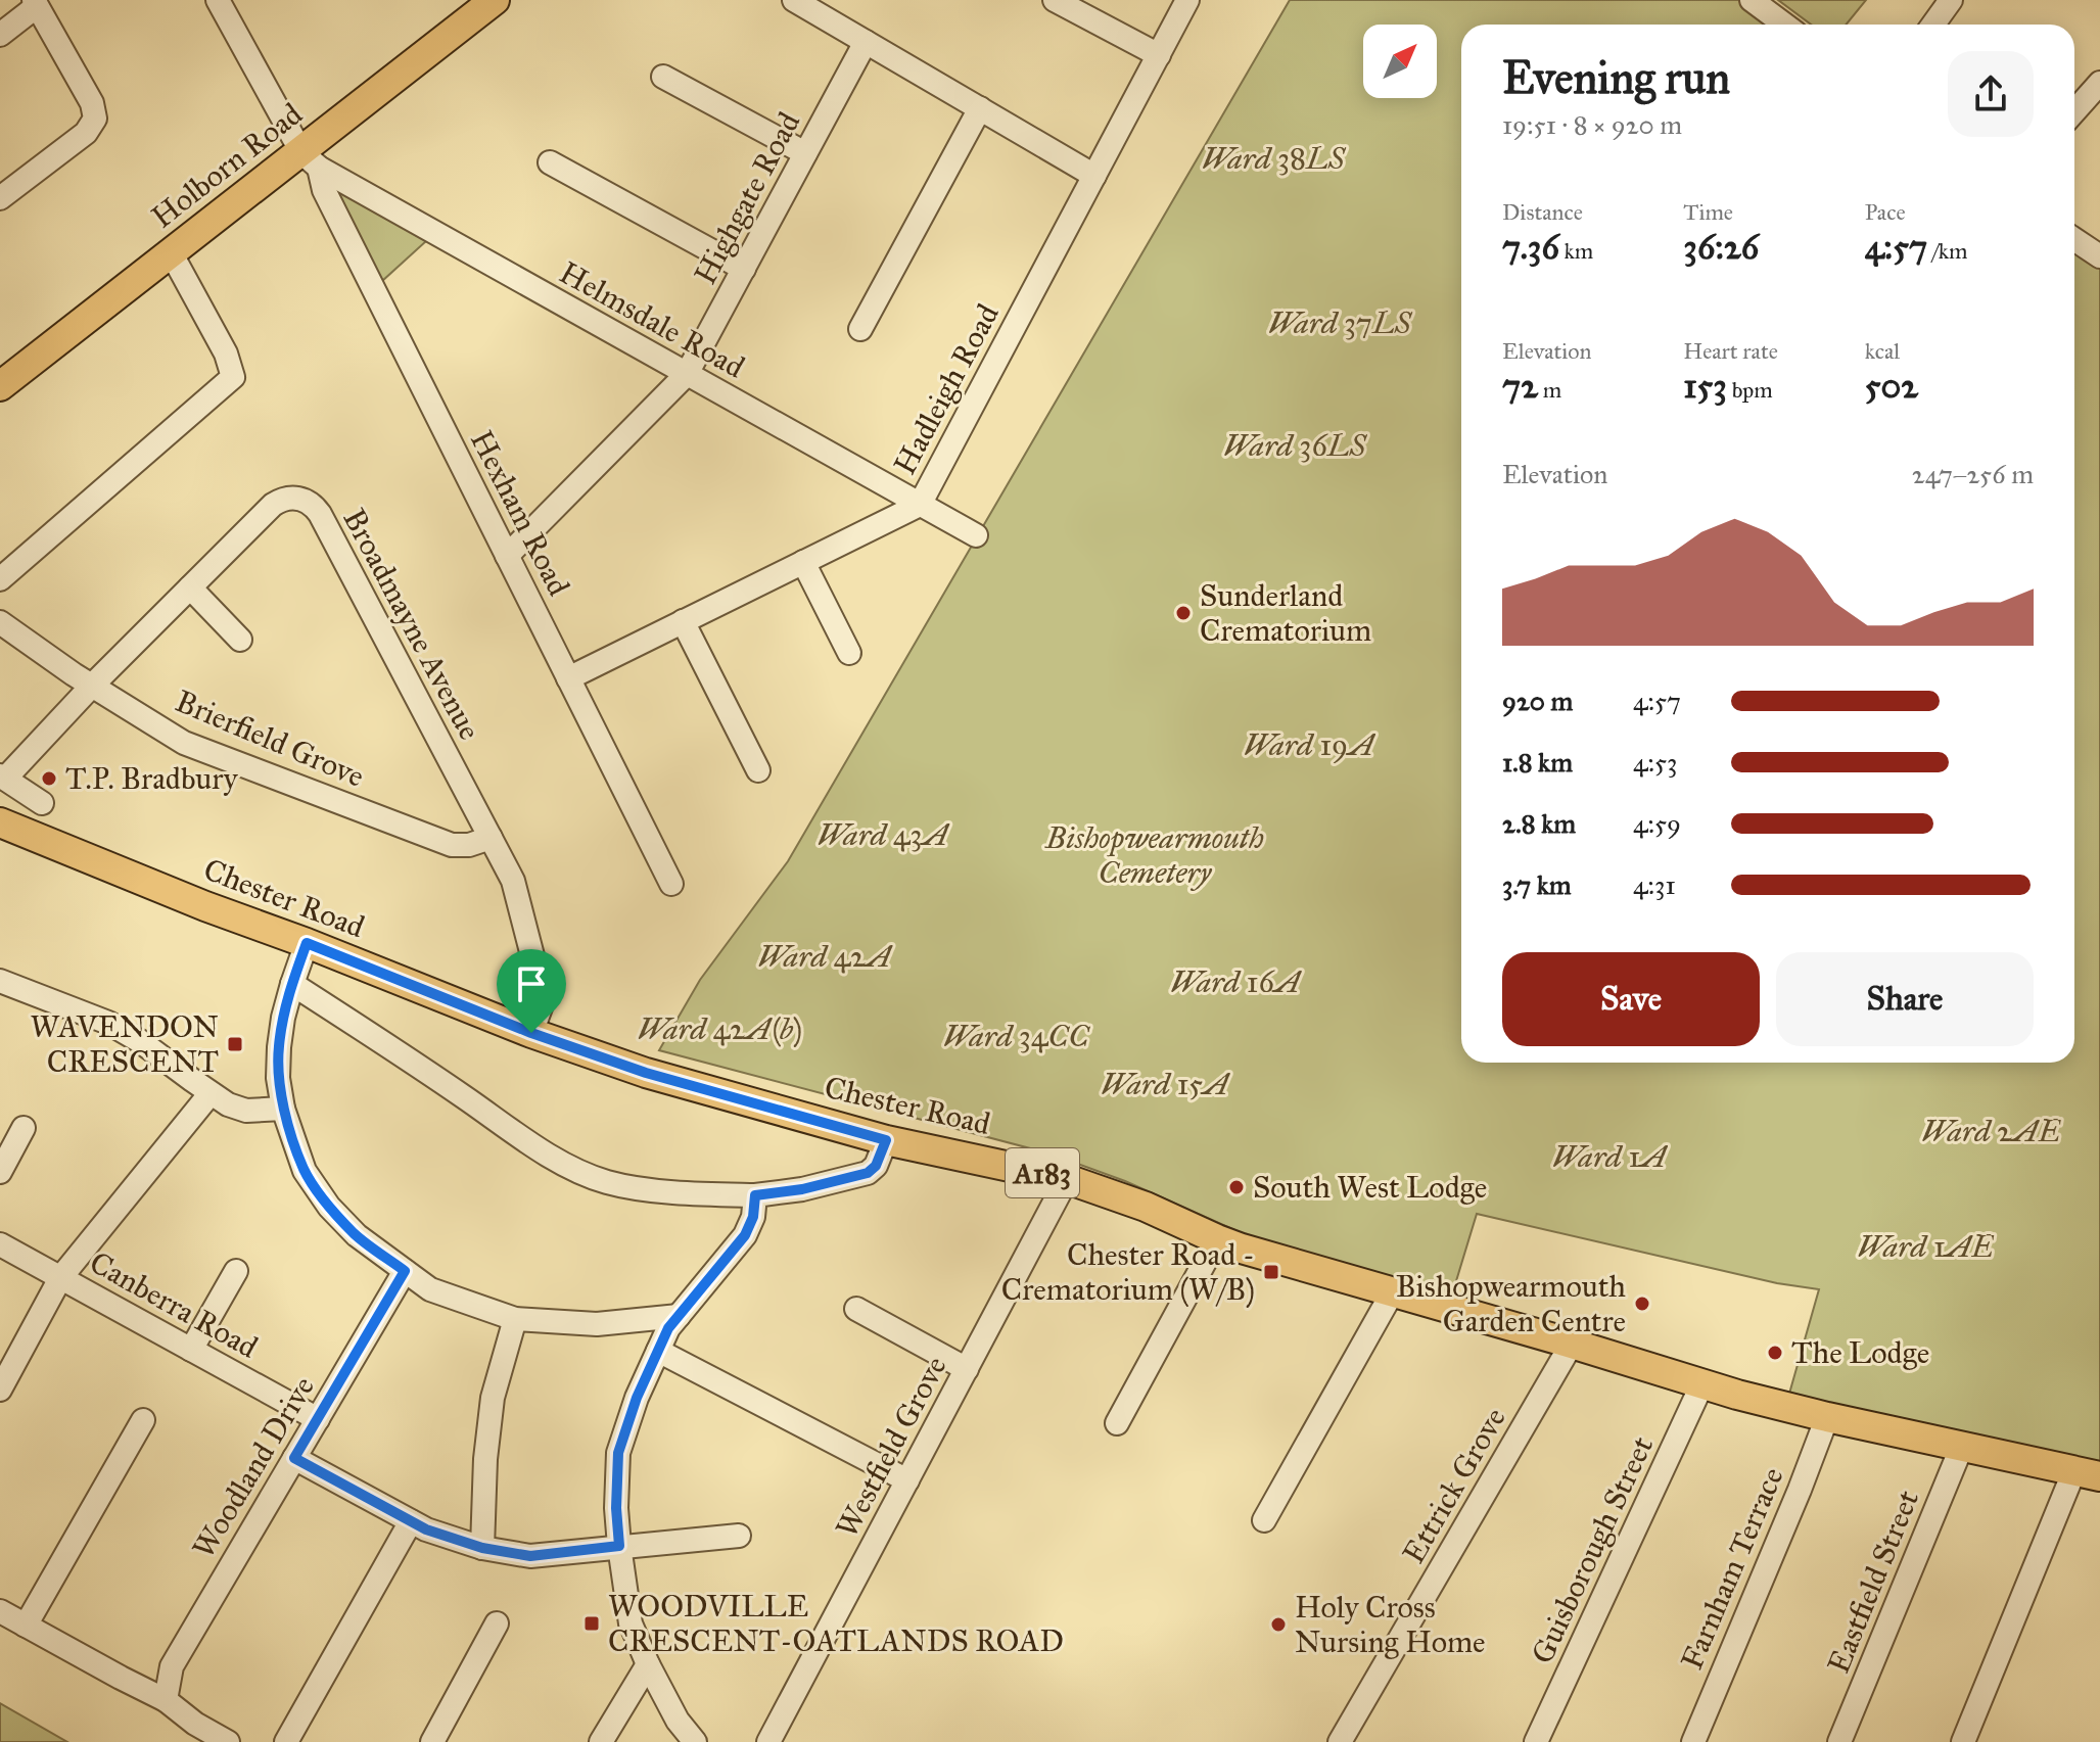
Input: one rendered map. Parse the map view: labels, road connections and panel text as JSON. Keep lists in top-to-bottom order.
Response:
{
  "streets": {
    "main road": ["Holborn Road", "Chester Road", "A183"],
    "street": [
      "Highgate Road",
      "Helmsdale Road",
      "Hadleigh Road",
      "Hexham Road",
      "Broadmayne Avenue",
      "Brierfield Grove",
      "Canberra Road",
      "Westfield Grove",
      "Woodland Drive",
      "Ettrick Grove",
      "Guisborough Street",
      "Farnham Terrace",
      "Eastfield Street"
    ]
  },
  "crossings": [
    ["Holborn Road", "Helmsdale Road"],
    ["Holborn Road", "Hexham Road"],
    ["Highgate Road", "Helmsdale Road"],
    ["Highgate Road", "Hexham Road"],
    ["Helmsdale Road", "Hadleigh Road"],
    ["Helmsdale Road", "Hexham Road"],
    ["Hadleigh Road", "Hexham Road"],
    ["Broadmayne Avenue", "Brierfield Grove"],
    ["Broadmayne Avenue", "Chester Road"],
    ["Chester Road", "Westfield Grove"],
    ["Chester Road", "Ettrick Grove"],
    ["Chester Road", "Guisborough Street"],
    ["Chester Road", "Farnham Terrace"],
    ["Chester Road", "Eastfield Street"],
    ["Canberra Road", "Woodland Drive"]
  ],
  "parks": [
    "Ward 38LS",
    "Ward 37LS",
    "Ward 36LS",
    "Ward 19A",
    "Ward 43A",
    "Bishopwearmouth Cemetery",
    "Ward 42A",
    "Ward 16A",
    "Ward 42A(b)",
    "Ward 34CC",
    "Ward 15A",
    "Ward 2AE",
    "Ward 1A",
    "Ward 1AE"
  ],
  "places": {
    "other": [
      "Sunderland Crematorium",
      "T.P. Bradbury",
      "South West Lodge",
      "Bishopwearmouth Garden Centre",
      "The Lodge",
      "Holy Cross Nursing Home"
    ],
    "transit": ["WAVENDON CRESCENT", "Chester Road - Crematorium (W/B)", "WOODVILLE CRESCENT-OATLANDS ROAD"]
  },
  "north": "top right",
  "page": {
    "heading": ["Evening run", "19:51 · 8 × 920 m"],
    "stats": [
      ["Distance", "7.36 km"],
      ["Time", "36:26"],
      ["Pace", "4:57 /km"],
      ["Elevation", "72 m"],
      ["Heart rate", "153 bpm"],
      ["kcal", "502"]
    ],
    "chart": ["Elevation", "247–256 m"],
    "list": [
      {
        "name": "920 m",
        "note": "4:57"
      },
      {
        "name": "1.8 km",
        "note": "4:53"
      },
      {
        "name": "2.8 km",
        "note": "4:59"
      },
      {
        "name": "3.7 km",
        "note": "4:31"
      }
    ],
    "buttons": ["Save", "Share"]
  }
}
